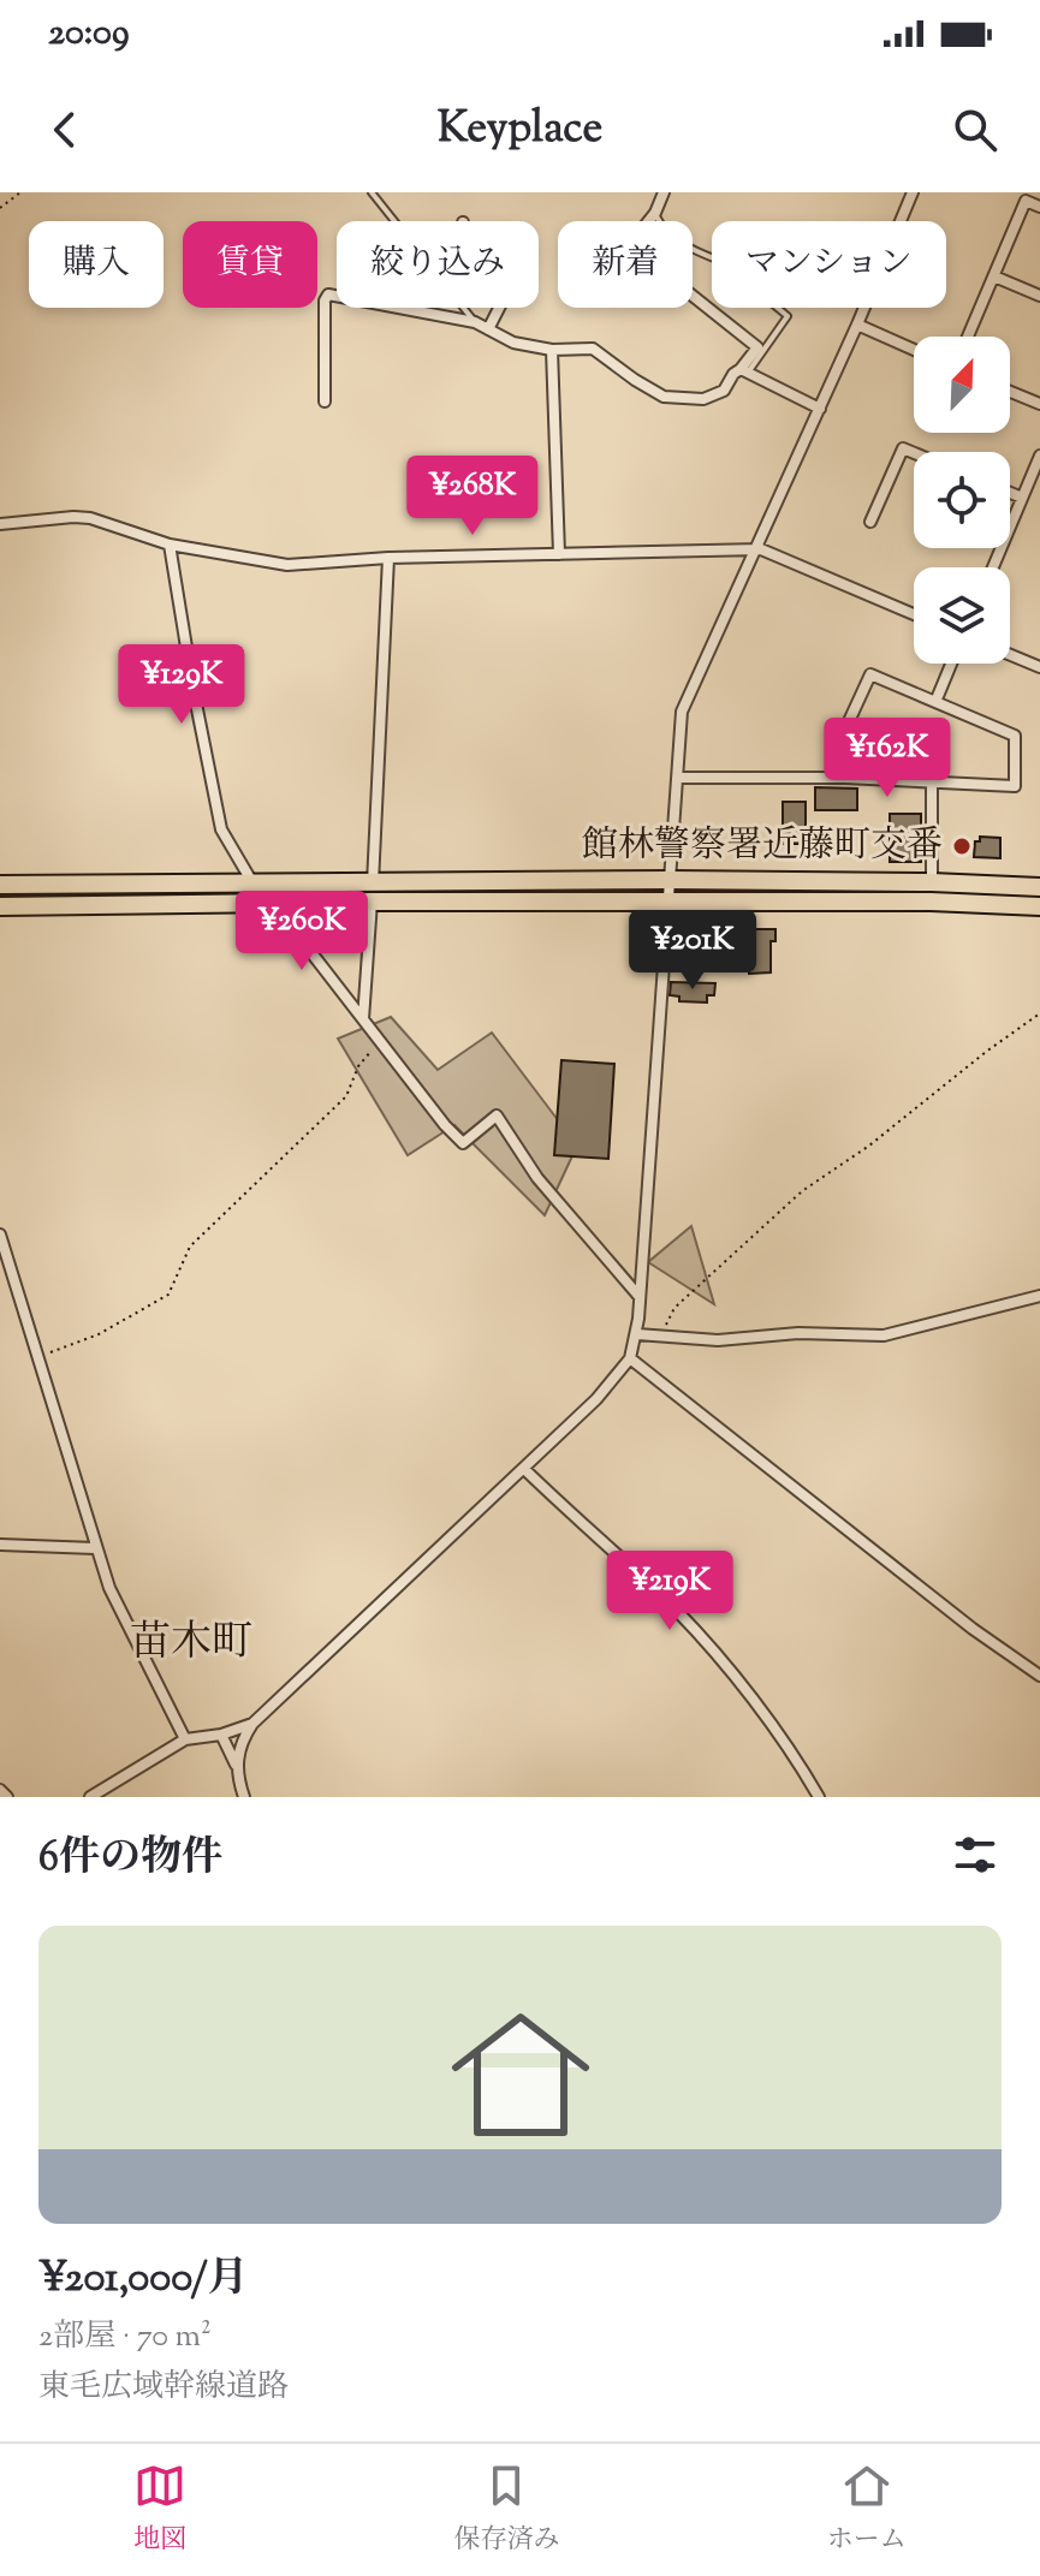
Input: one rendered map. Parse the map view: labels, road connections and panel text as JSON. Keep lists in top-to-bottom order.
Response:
{
  "districts": ["苗木町"],
  "places": ["館林警察署近藤町交番"],
  "north": "top right",
  "page": {
    "status": "20:09",
    "header": "Keyplace",
    "chip": [
      "購入",
      "賃貸",
      "絞り込み",
      "新着",
      "マンション"
    ],
    "price": [
      "¥268K",
      "¥129K",
      "¥162K",
      "¥260K",
      "¥201K",
      "¥219K"
    ],
    "heading": "6件の物件",
    "list": [
      {
        "name": "¥201,000/月",
        "note": "2部屋 · 70 m² · 東毛広域幹線道路"
      }
    ],
    "tabs": ["地図", "保存済み", "ホーム"]
  }
}
